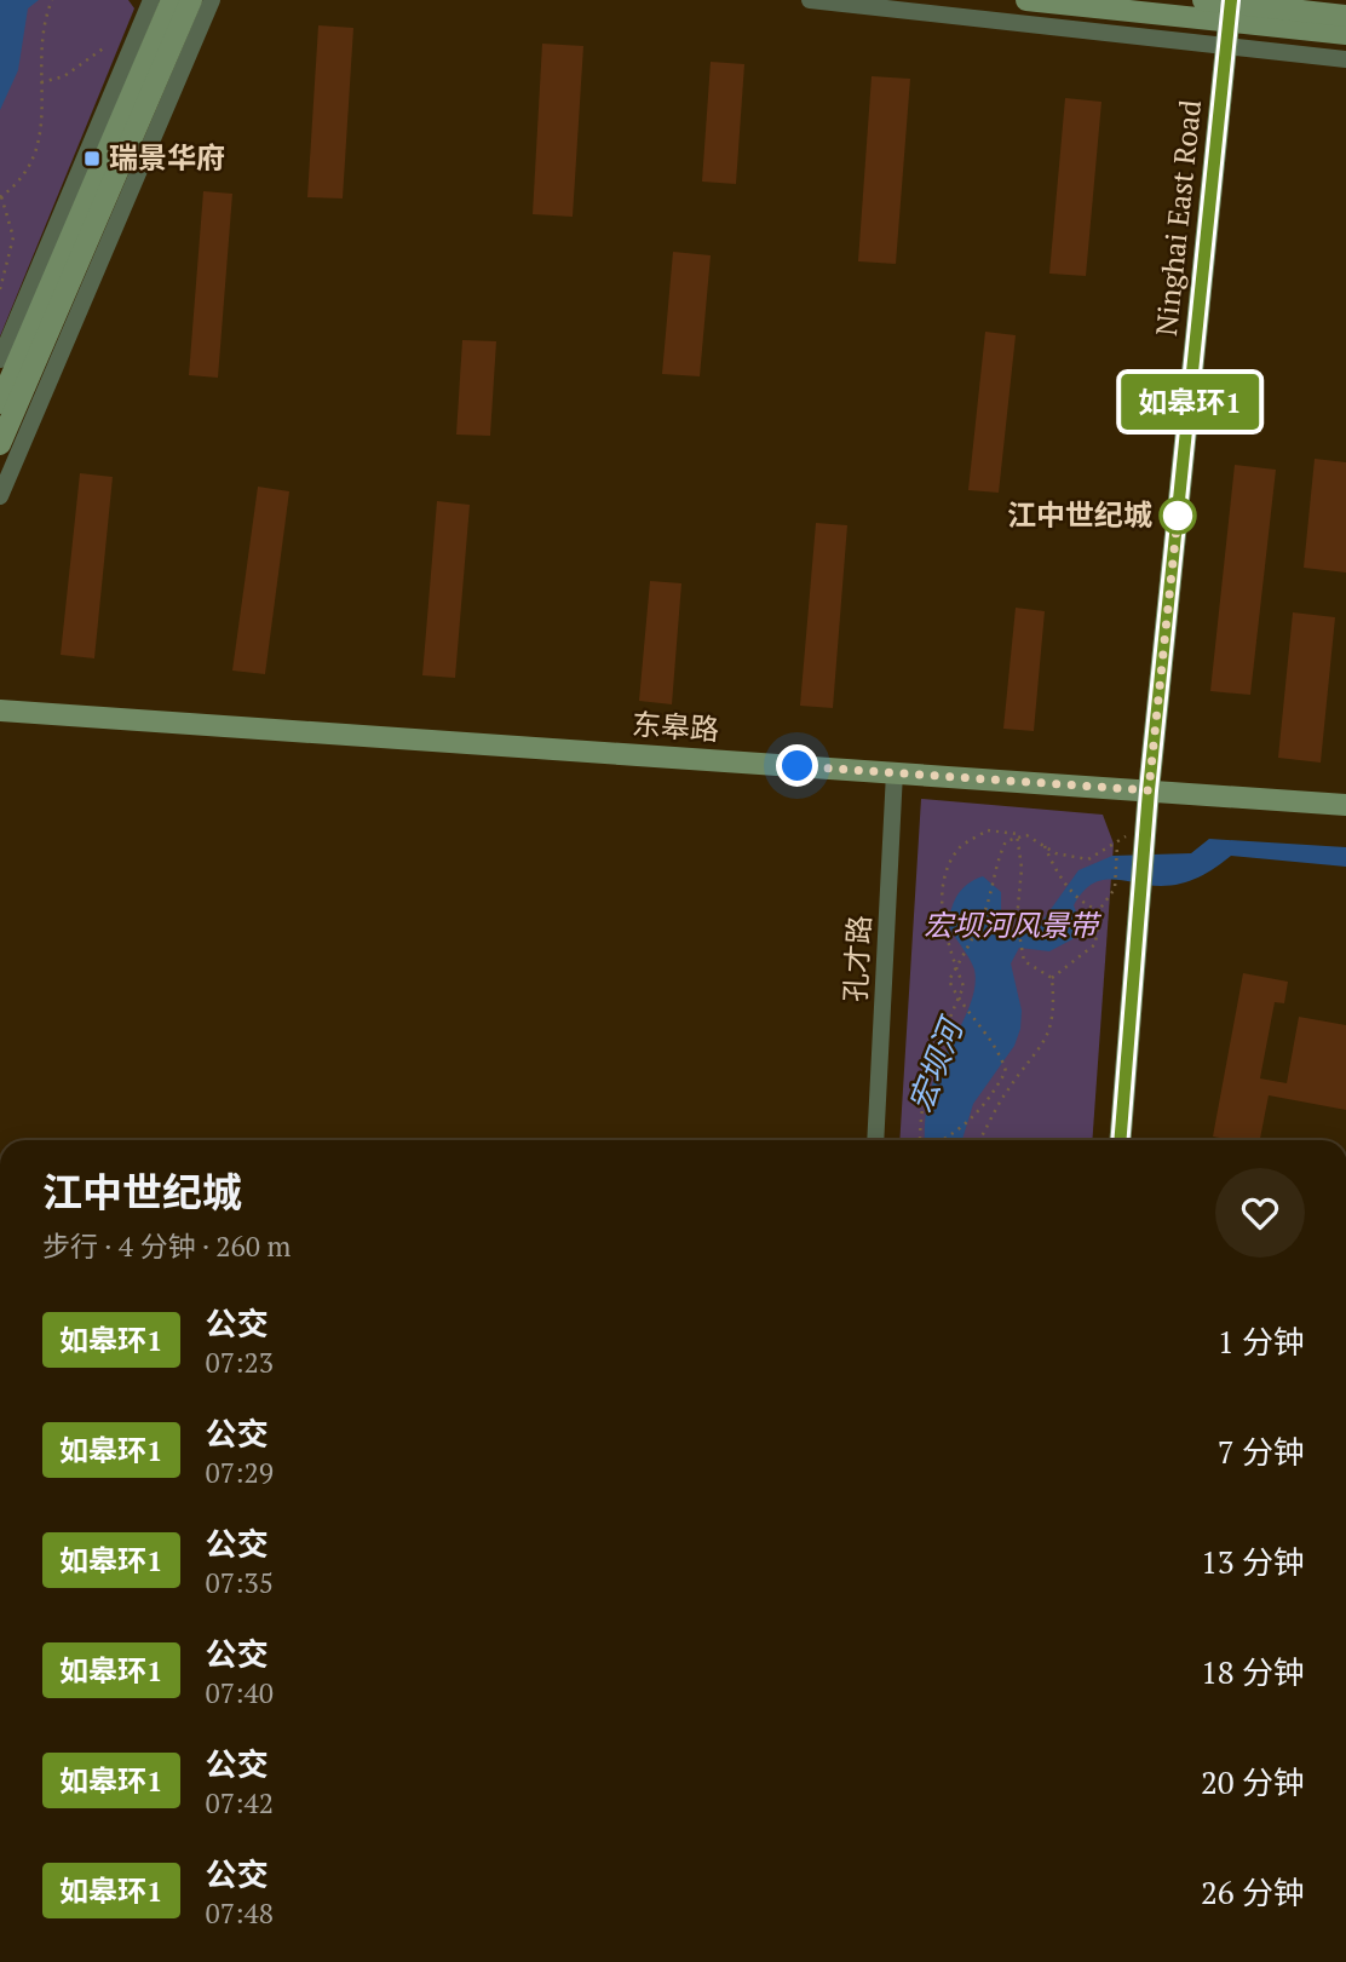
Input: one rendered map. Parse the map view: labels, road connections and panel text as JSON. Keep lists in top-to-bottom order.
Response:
{
  "streets": {
    "street": ["Ninghai East Road", "东皋路", "孔才路"]
  },
  "crossings": [
    ["Ninghai East Road", "东皋路"],
    ["东皋路", "孔才路"]
  ],
  "water": ["宏坝河"],
  "parks": ["宏坝河风景带"],
  "places": {
    "transit": ["瑞景华府"],
    "other": ["江中世纪城"]
  },
  "lines": ["bus line 如皋环1"],
  "page": {
    "on_map": "如皋环1",
    "heading": ["江中世纪城", "步行 · 4 分钟 · 260 m"],
    "list": [
      {
        "mark": "如皋环1",
        "name": "公交",
        "note": "07:23",
        "value": "1 分钟"
      },
      {
        "mark": "如皋环1",
        "name": "公交",
        "note": "07:29",
        "value": "7 分钟"
      },
      {
        "mark": "如皋环1",
        "name": "公交",
        "note": "07:35",
        "value": "13 分钟"
      },
      {
        "mark": "如皋环1",
        "name": "公交",
        "note": "07:40",
        "value": "18 分钟"
      },
      {
        "mark": "如皋环1",
        "name": "公交",
        "note": "07:42",
        "value": "20 分钟"
      },
      {
        "mark": "如皋环1",
        "name": "公交",
        "note": "07:48",
        "value": "26 分钟"
      }
    ]
  }
}
